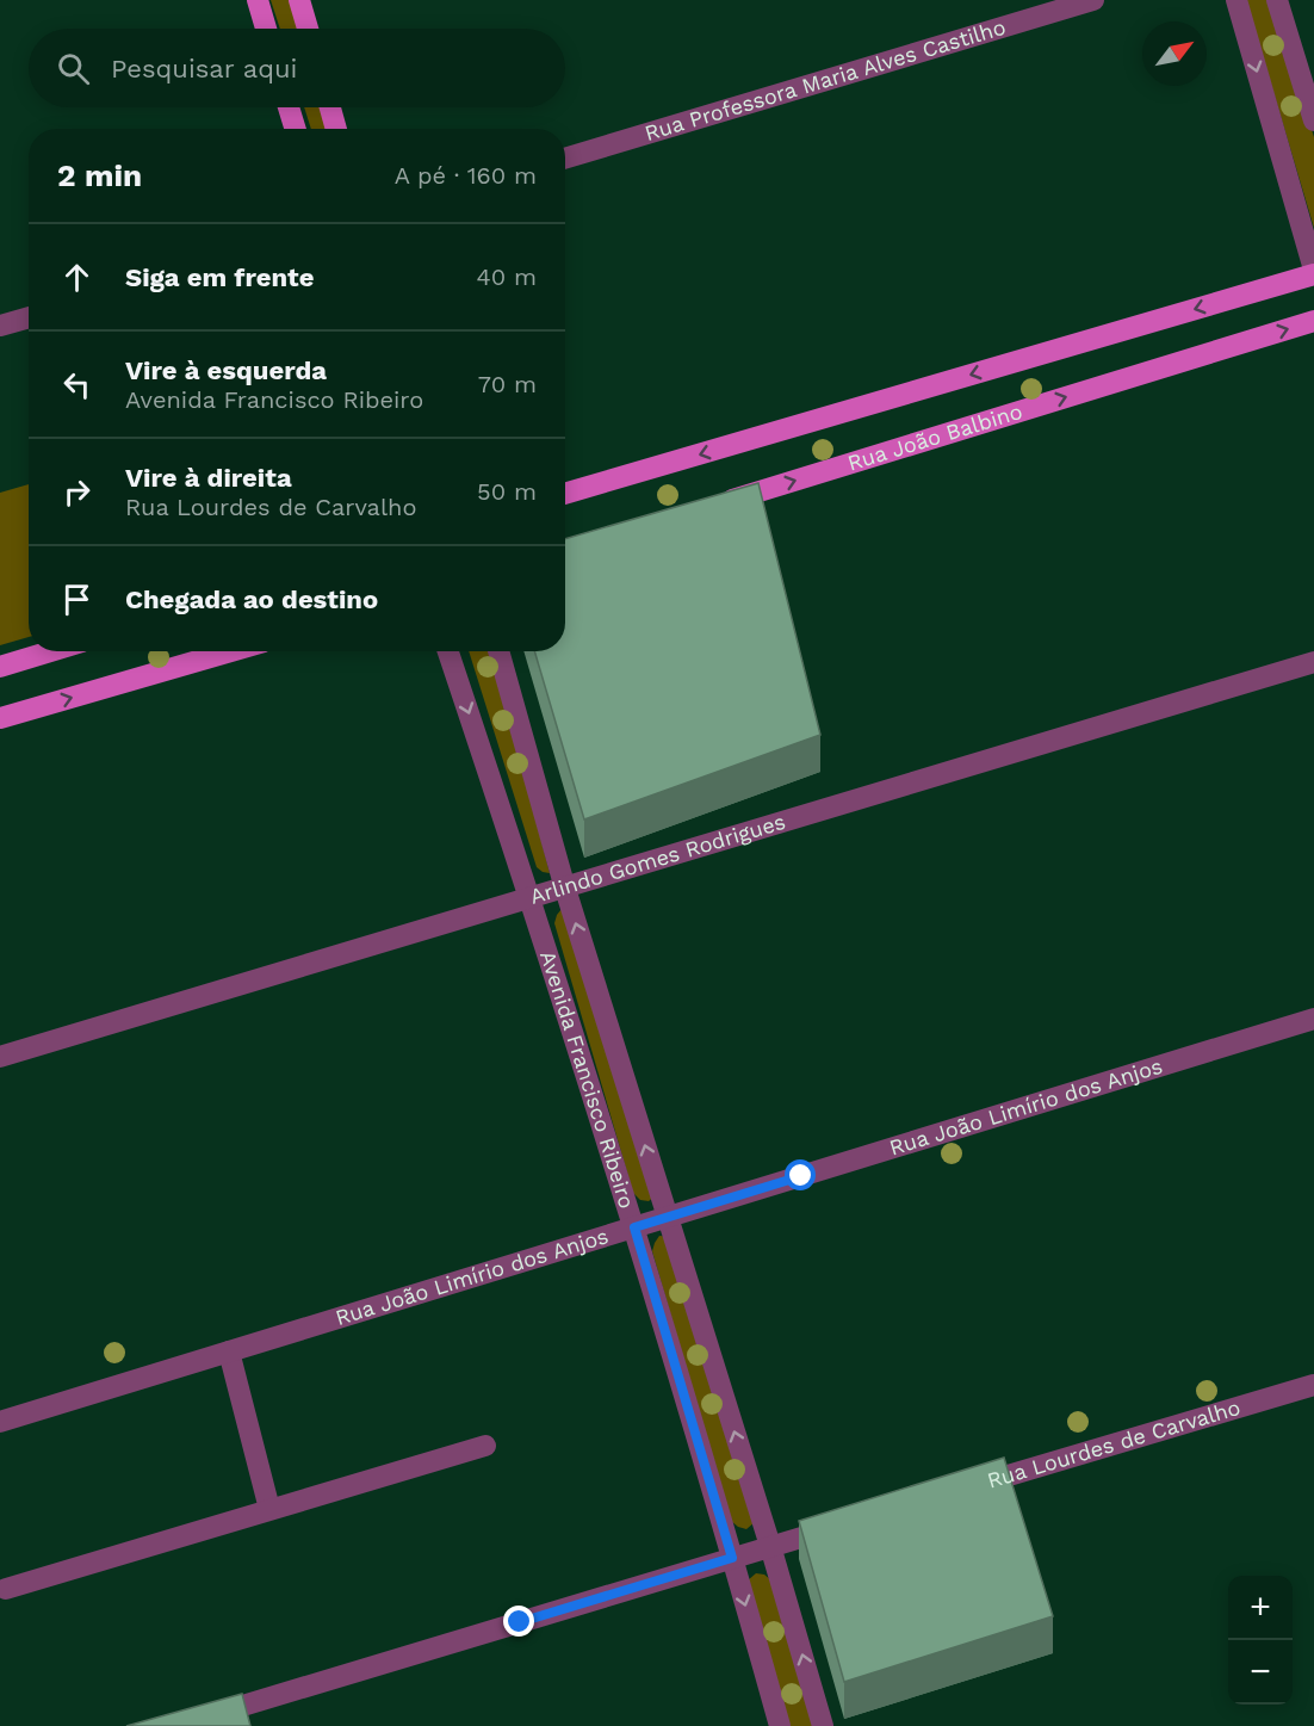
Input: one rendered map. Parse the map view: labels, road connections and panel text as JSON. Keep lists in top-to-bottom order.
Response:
{
  "streets": {
    "main road": ["Rua João Balbino"],
    "street": [
      "Rua Professora Maria Alves Castilho",
      "Arlindo Gomes Rodrigues",
      "Avenida Francisco Ribeiro",
      "Rua João Limírio dos Anjos",
      "Rua Lourdes de Carvalho"
    ]
  },
  "crossings": [
    ["Arlindo Gomes Rodrigues", "Avenida Francisco Ribeiro"],
    ["Avenida Francisco Ribeiro", "Rua João Limírio dos Anjos"]
  ],
  "north": "top right",
  "page": {
    "search": "Pesquisar aqui",
    "heading": ["2 min", "A pé · 160 m"],
    "list": [
      ["Siga em frente", "40 m"],
      ["Vire à esquerda", "Avenida Francisco Ribeiro", "70 m"],
      ["Vire à direita", "Rua Lourdes de Carvalho", "50 m"],
      "Chegada ao destino"
    ],
    "map_buttons": ["+", "−"]
  }
}
